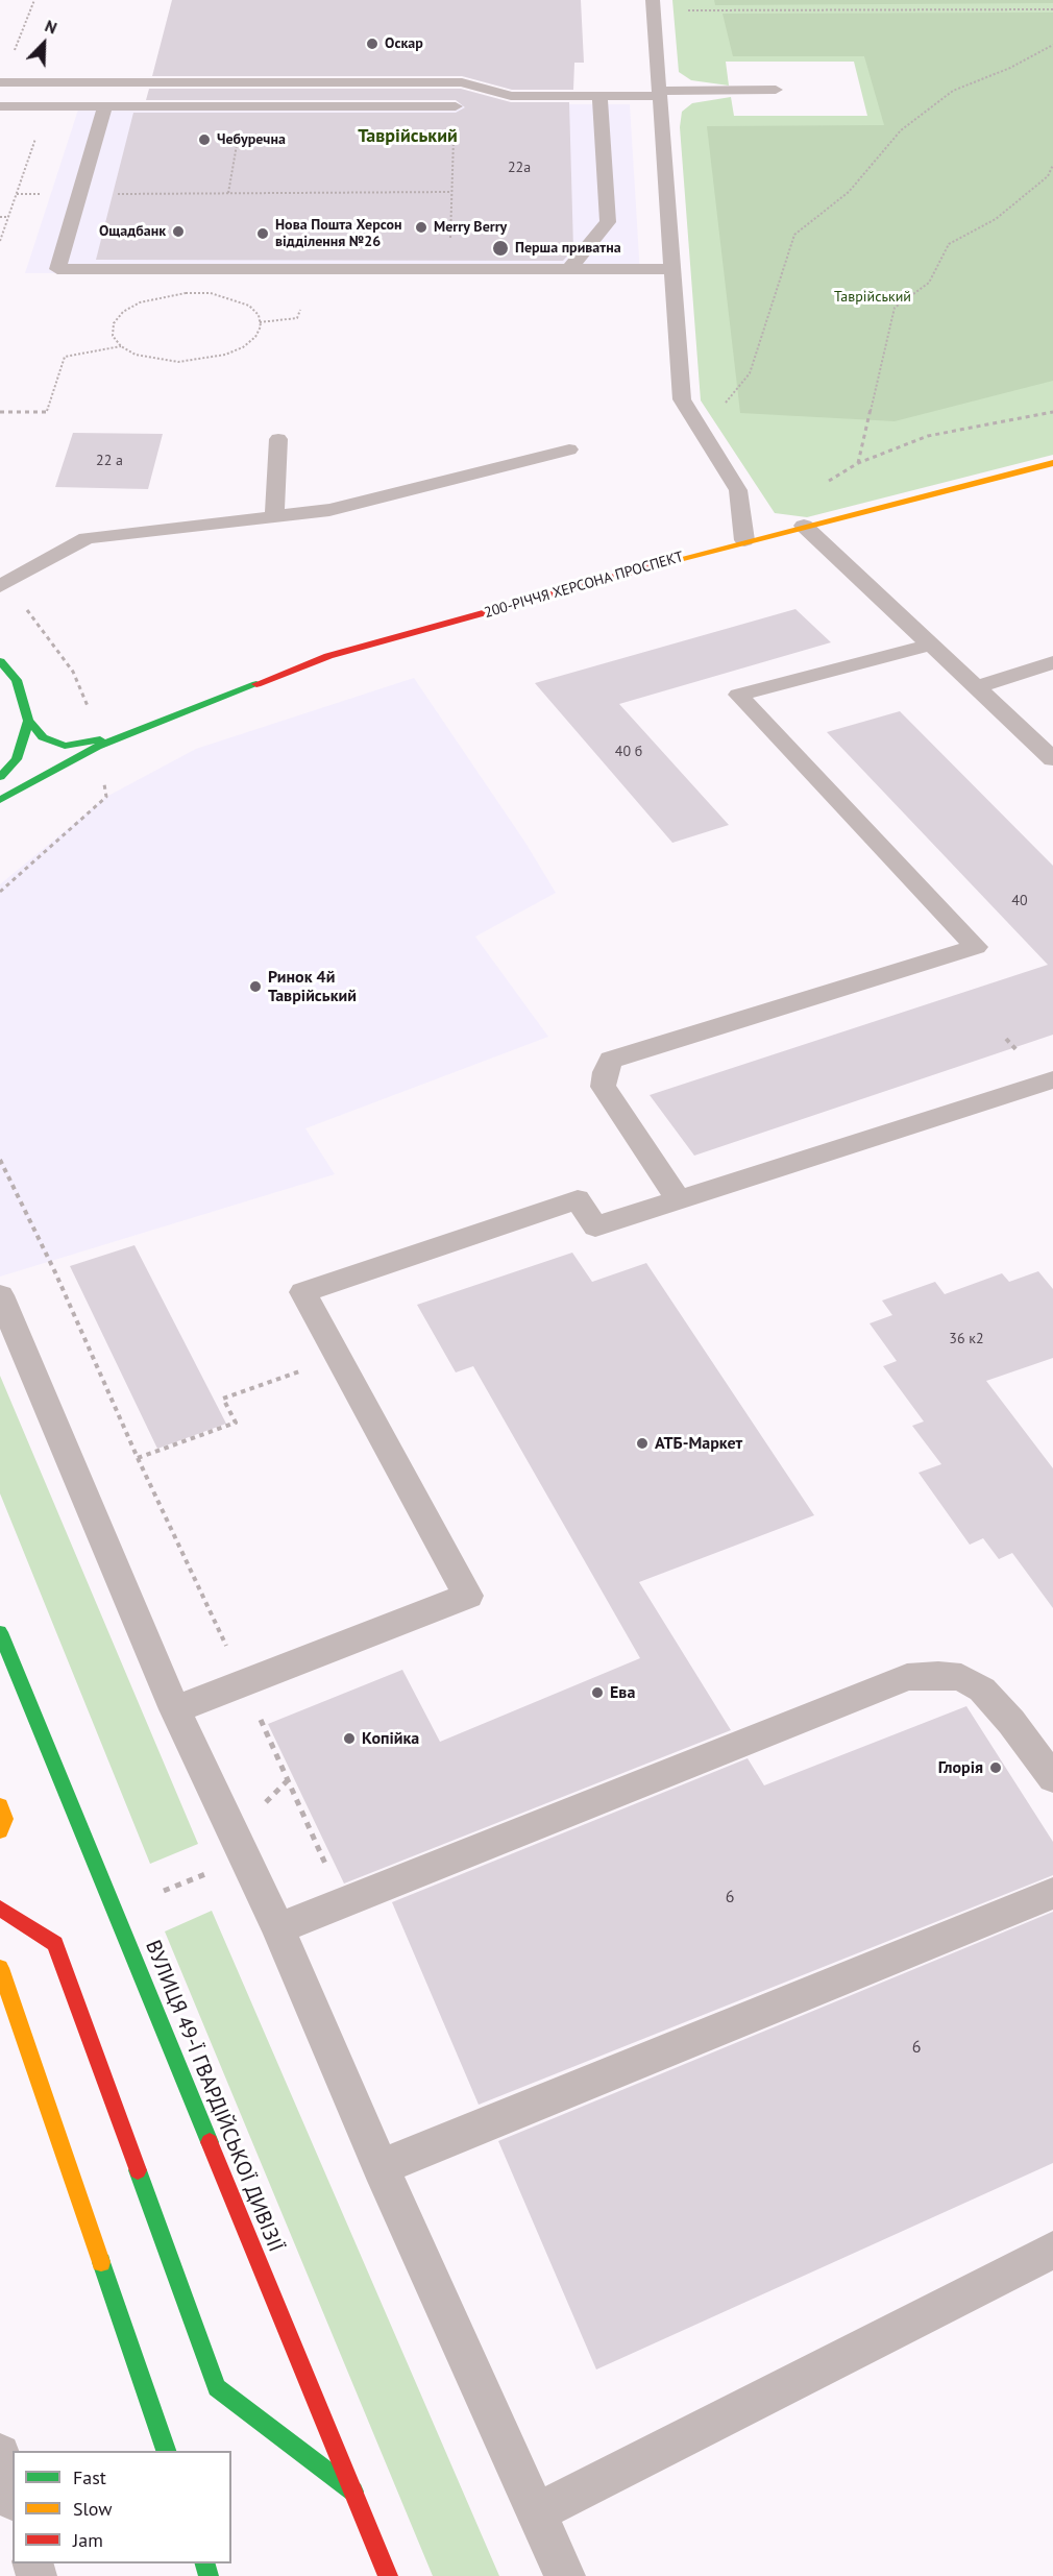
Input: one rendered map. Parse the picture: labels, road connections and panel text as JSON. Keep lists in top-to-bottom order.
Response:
{
  "streets": {
    "street": ["200-РІЧЧЯ ХЕРСОНА ПРОСПЕКТ", "ВУЛИЦЯ 49-Ї ГВАРДІЙСЬКОЇ ДИВІЗІЇ"]
  },
  "districts": ["Таврійський"],
  "parks": ["Таврійський"],
  "places": [
    "Оскар",
    "Чебуречна",
    "Merry Berry",
    "Ощадбанк",
    "Нова Пошта Херсон відділення №26",
    "Перша приватна",
    "Ринок 4й Таврійський",
    "АТБ-Маркет",
    "Ева",
    "Копійка",
    "Глорія"
  ],
  "house_numbers": [
    "22а",
    "22 а",
    "40 б",
    "40",
    "36 к2",
    "6",
    "6"
  ],
  "legend": ["Fast", "Slow", "Jam"],
  "north": "top right"
}
